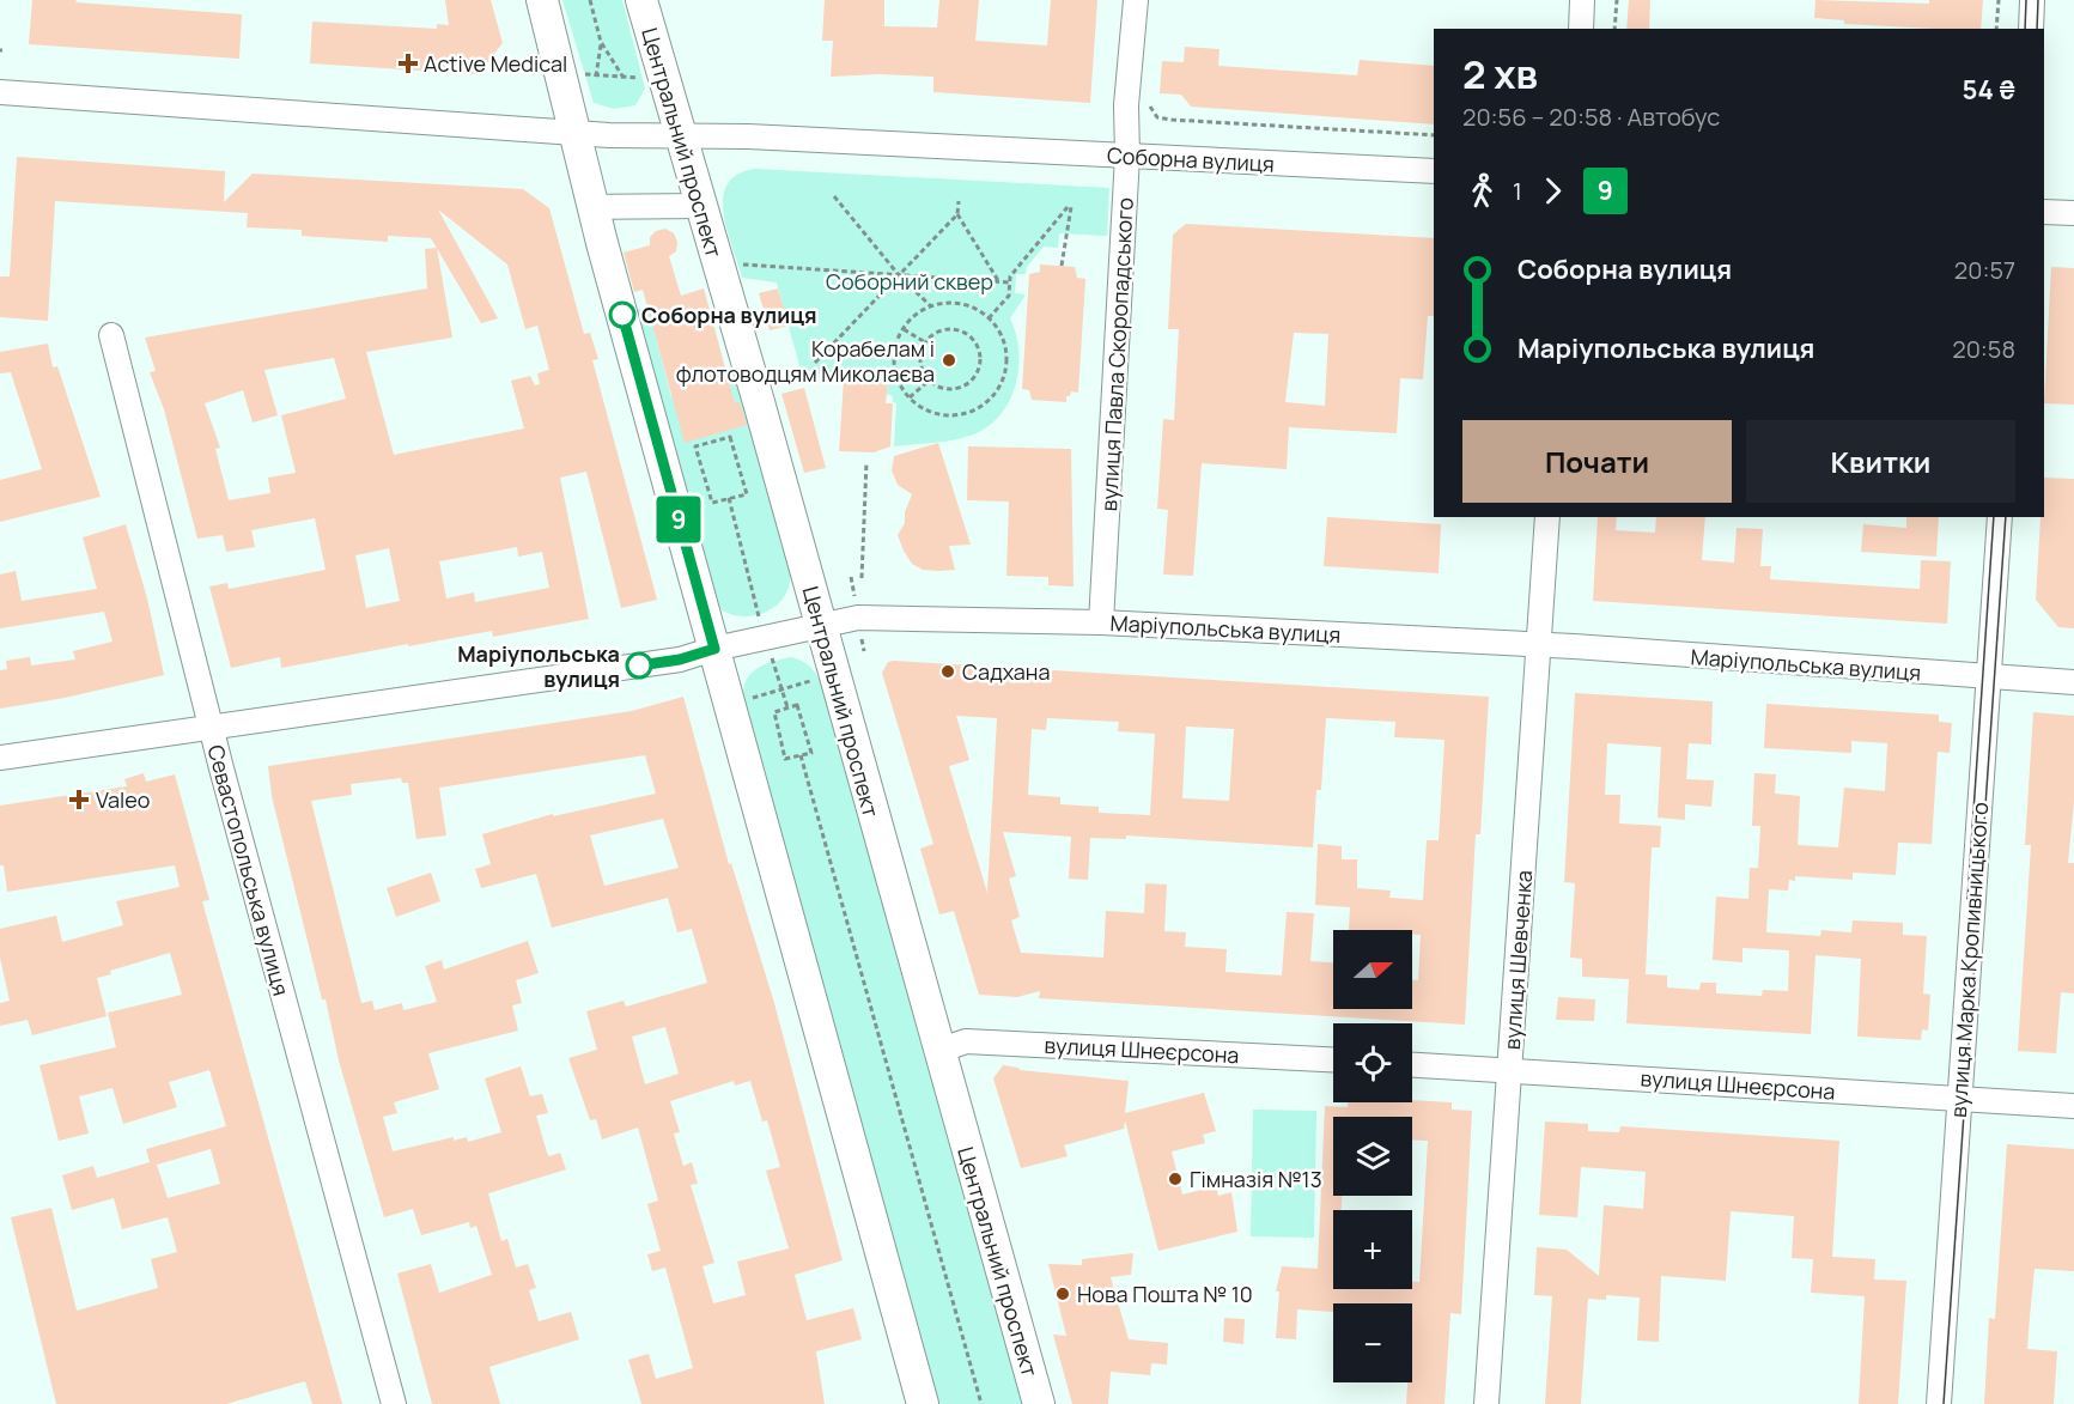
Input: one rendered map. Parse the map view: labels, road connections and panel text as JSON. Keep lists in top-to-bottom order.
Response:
{
  "streets": {
    "main road": ["Центральний проспект"],
    "street": [
      "Соборна вулиця",
      "вулиця Павла Скоропадського",
      "Маріупольська вулиця",
      "Севастопольська вулиця",
      "вулиця Шевченка",
      "вулиця Марка Кропивницького",
      "вулиця Шнеєрсона"
    ]
  },
  "crossings": [
    ["Центральний проспект", "Соборна вулиця"],
    ["Центральний проспект", "Маріупольська вулиця"],
    ["Центральний проспект", "вулиця Шнеєрсона"],
    ["Соборна вулиця", "вулиця Павла Скоропадського"],
    ["вулиця Павла Скоропадського", "Маріупольська вулиця"],
    ["Маріупольська вулиця", "Севастопольська вулиця"],
    ["Маріупольська вулиця", "вулиця Шевченка"],
    ["Маріупольська вулиця", "вулиця Марка Кропивницького"],
    ["вулиця Шевченка", "вулиця Шнеєрсона"],
    ["вулиця Марка Кропивницького", "вулиця Шнеєрсона"]
  ],
  "parks": ["Соборний сквер"],
  "places": {
    "health": ["Active Medical", "Valeo"],
    "other": [
      "Соборна вулиця",
      "Корабелам і флотоводцям Миколаєва",
      "Маріупольська вулиця",
      "Садхана",
      "Гімназія №13",
      "Нова Пошта № 10"
    ]
  },
  "lines": ["bus line 9"],
  "north": "right",
  "page": {
    "on_map": "9",
    "heading": ["2 хв", "20:56 – 20:58 · Автобус", "54 ₴"],
    "legs": ["1", "9"],
    "list": [
      {
        "name": "Соборна вулиця",
        "value": "20:57"
      },
      {
        "name": "Маріупольська вулиця",
        "value": "20:58"
      }
    ],
    "buttons": ["Почати", "Квитки"],
    "map_buttons": ["+", "−"]
  }
}
